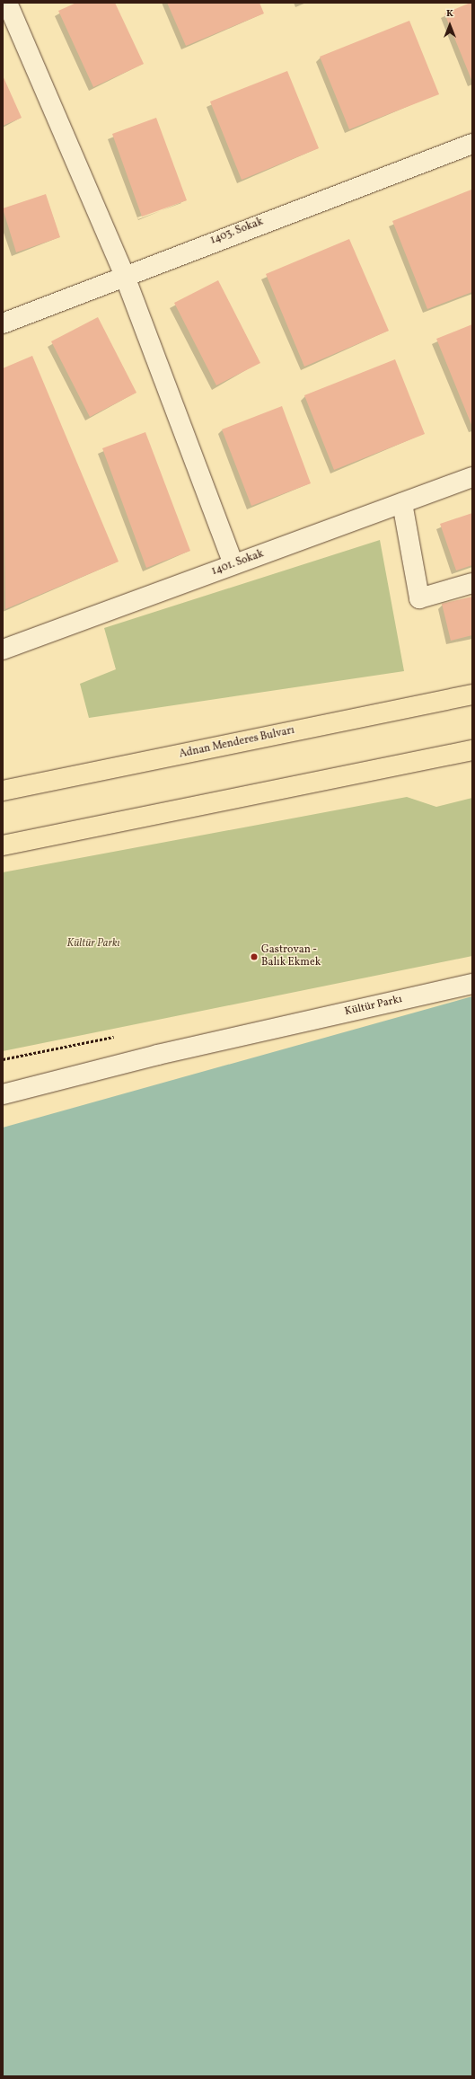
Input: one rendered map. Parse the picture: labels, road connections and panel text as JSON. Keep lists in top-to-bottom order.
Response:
{
  "streets": {
    "main road": ["Adnan Menderes Bulvarı"],
    "street": ["1403. Sokak", "1401. Sokak", "Kültür Parkı"]
  },
  "parks": ["Kültür Parkı"],
  "places": ["Gastrovan - Balık Ekmek"],
  "north": "top"
}
